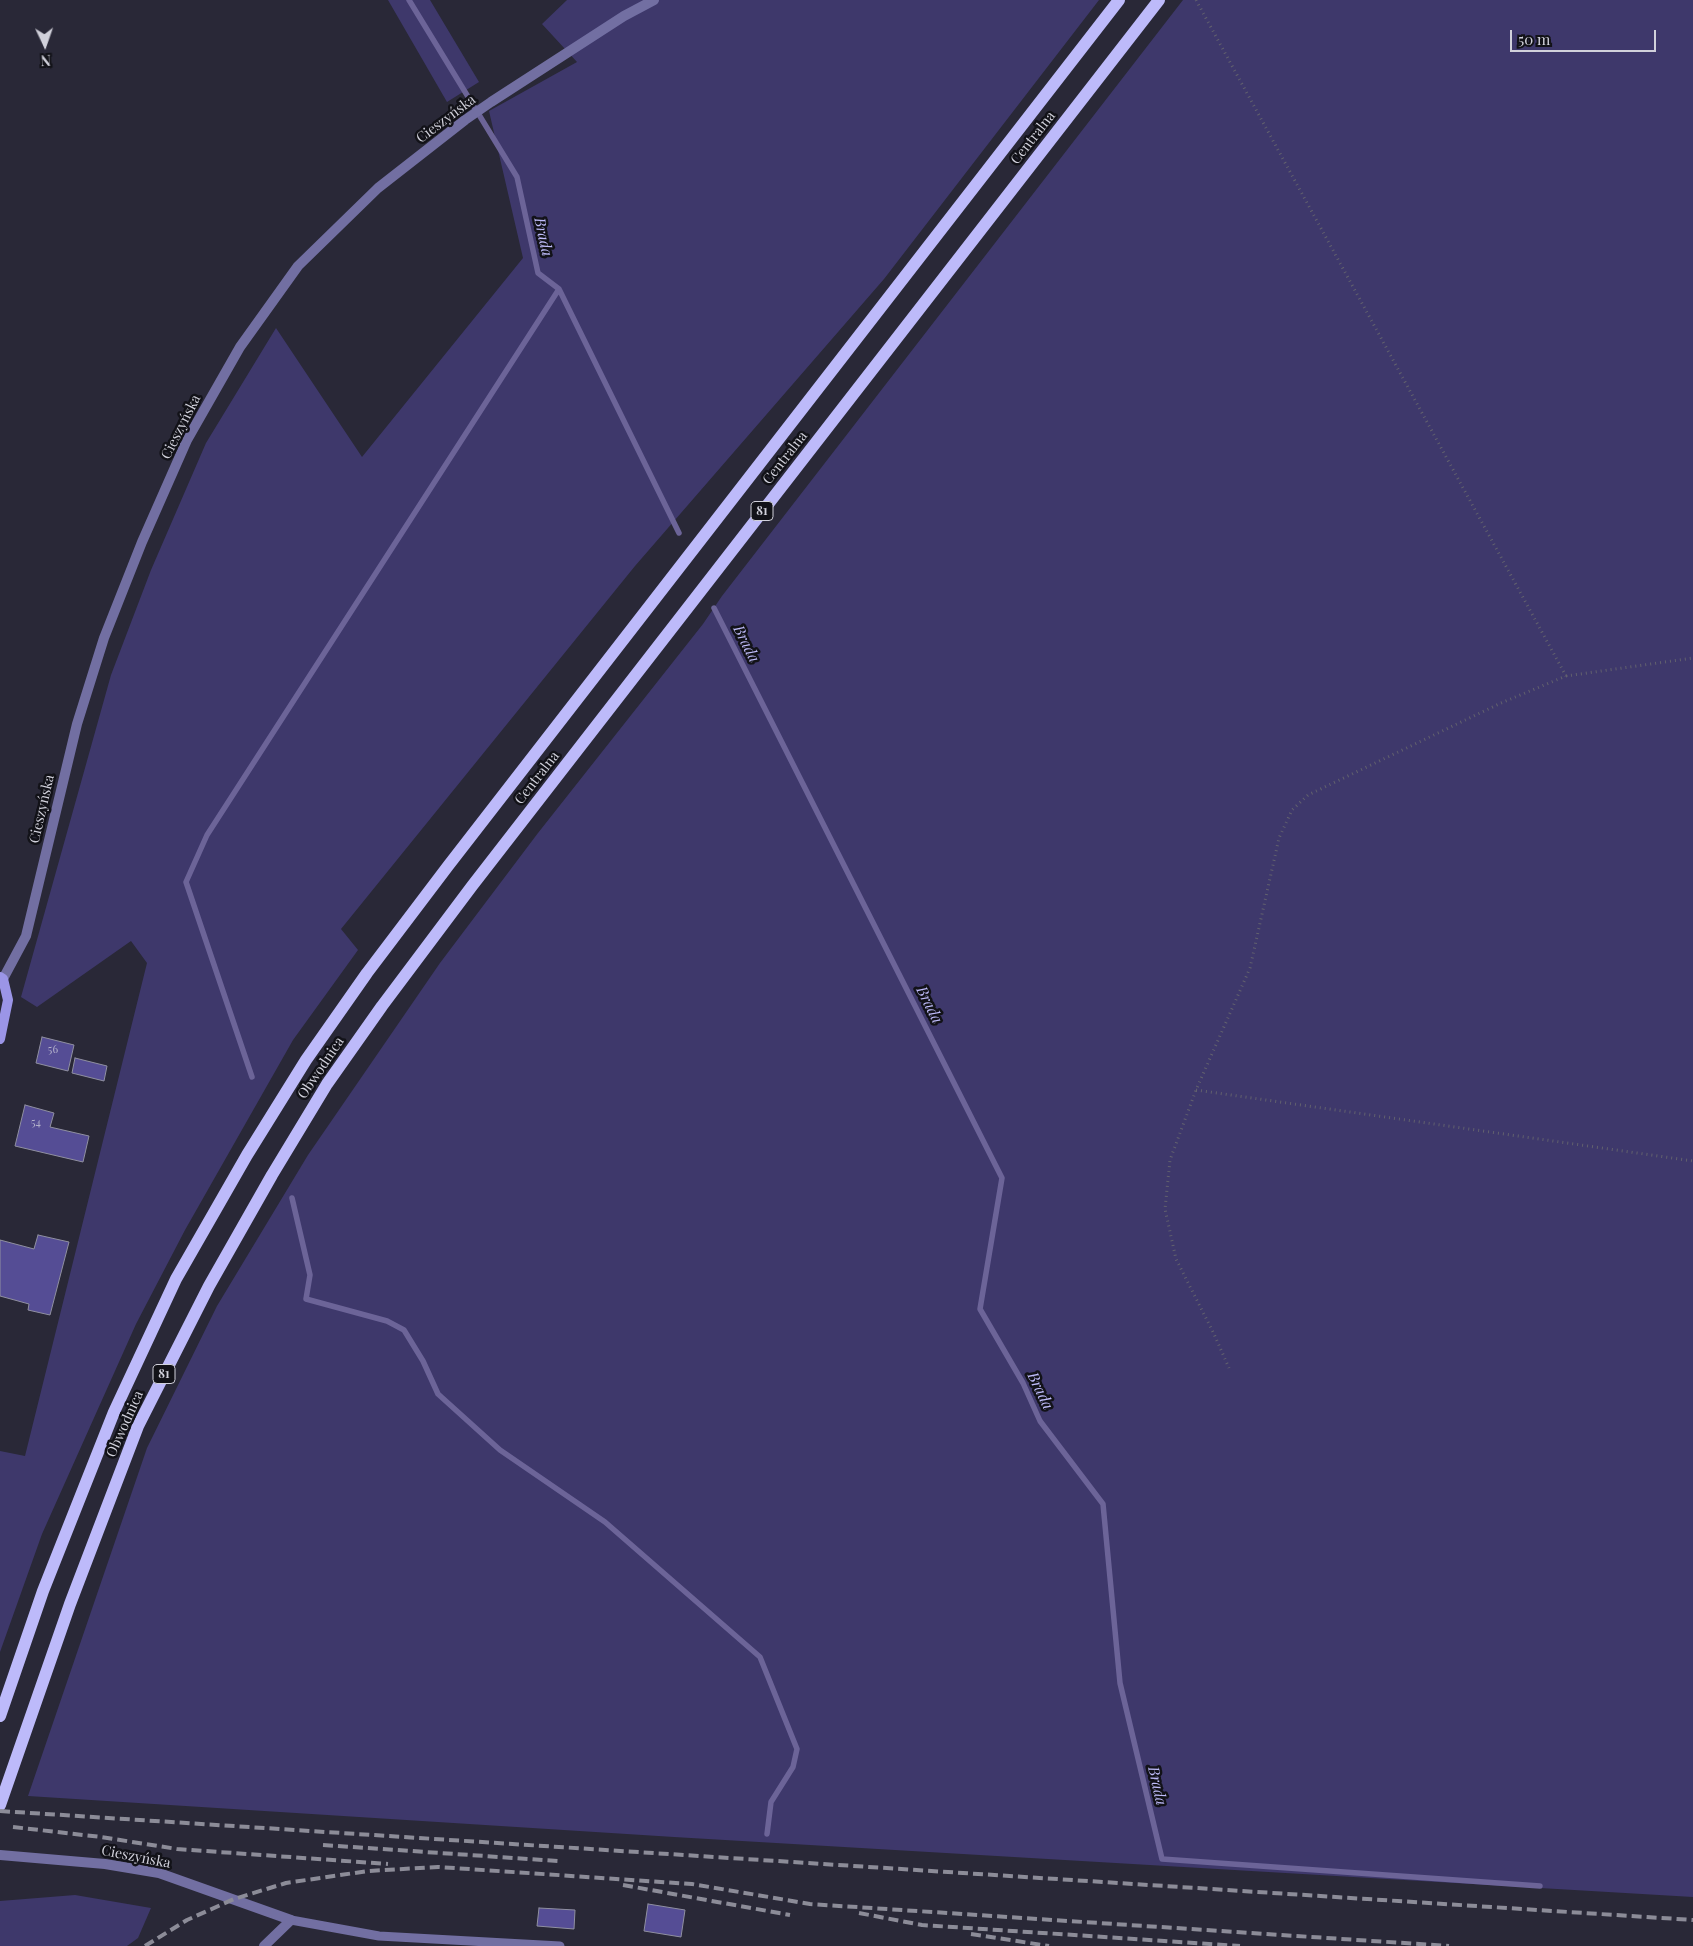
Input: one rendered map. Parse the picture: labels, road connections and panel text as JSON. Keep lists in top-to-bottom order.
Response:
{
  "streets": {
    "main road": ["Centralna", "81", "Obwodnica"],
    "street": ["Cieszyńska"]
  },
  "crossings": [
    ["Centralna", "Obwodnica"]
  ],
  "water": ["Brada"],
  "house_numbers": ["56", "54"],
  "scale_bar": "50 m",
  "north": "bottom"
}
